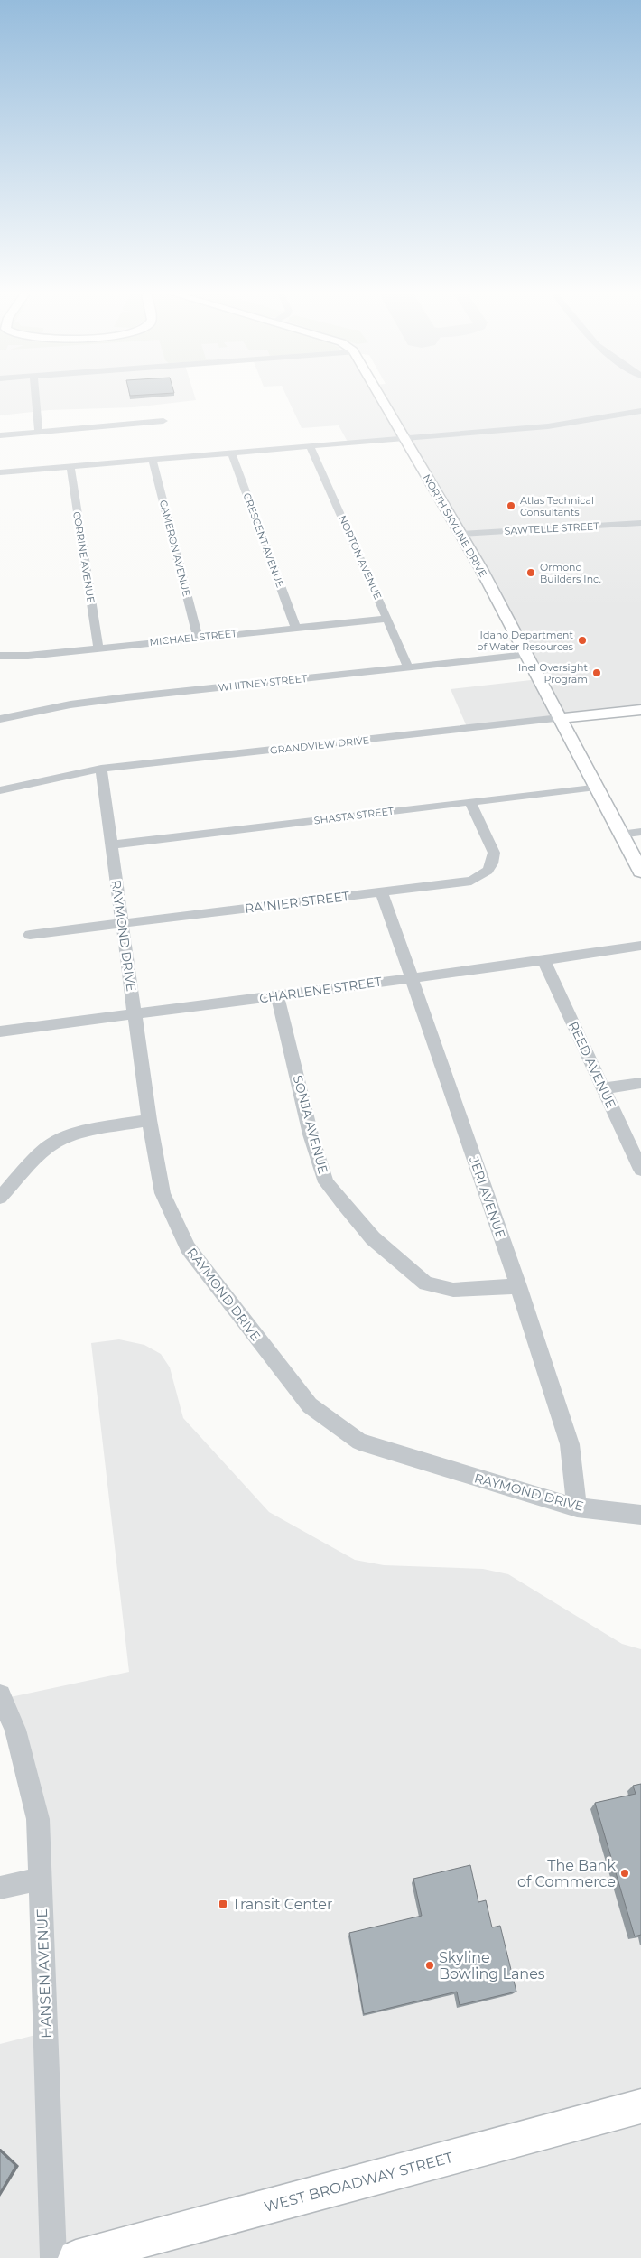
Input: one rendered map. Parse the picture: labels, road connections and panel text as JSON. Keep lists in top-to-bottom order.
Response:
{
  "streets": {
    "main road": ["NORTH SKYLINE DRIVE", "GRANDVIEW DRIVE", "WEST BROADWAY STREET"],
    "street": [
      "SAWTELLE STREET",
      "CRESCENT AVENUE",
      "CAMERON AVENUE",
      "CORRINE AVENUE",
      "NORTON AVENUE",
      "MICHAEL STREET",
      "WHITNEY STREET",
      "SHASTA STREET",
      "RAINIER STREET",
      "RAYMOND DRIVE",
      "CHARLENE STREET",
      "REED AVENUE",
      "SONJA AVENUE",
      "JERI AVENUE",
      "HANSEN AVENUE"
    ]
  },
  "crossings": [
    ["NORTH SKYLINE DRIVE", "SAWTELLE STREET"],
    ["NORTH SKYLINE DRIVE", "WHITNEY STREET"],
    ["NORTH SKYLINE DRIVE", "GRANDVIEW DRIVE"],
    ["NORTH SKYLINE DRIVE", "SHASTA STREET"],
    ["CRESCENT AVENUE", "MICHAEL STREET"],
    ["CAMERON AVENUE", "MICHAEL STREET"],
    ["CORRINE AVENUE", "MICHAEL STREET"],
    ["NORTON AVENUE", "MICHAEL STREET"],
    ["NORTON AVENUE", "WHITNEY STREET"],
    ["GRANDVIEW DRIVE", "RAYMOND DRIVE"],
    ["SHASTA STREET", "RAINIER STREET"],
    ["SHASTA STREET", "RAYMOND DRIVE"],
    ["RAINIER STREET", "RAYMOND DRIVE"],
    ["RAINIER STREET", "JERI AVENUE"],
    ["RAYMOND DRIVE", "CHARLENE STREET"],
    ["RAYMOND DRIVE", "JERI AVENUE"],
    ["CHARLENE STREET", "REED AVENUE"],
    ["CHARLENE STREET", "SONJA AVENUE"],
    ["CHARLENE STREET", "JERI AVENUE"],
    ["SONJA AVENUE", "JERI AVENUE"]
  ],
  "places": {
    "other": [
      "Atlas Technical Consultants",
      "Ormond Builders Inc.",
      "Idaho Department of Water Resources",
      "Inel Oversight Program",
      "The Bank of Commerce",
      "Skyline Bowling Lanes"
    ],
    "transit": ["Transit Center"]
  }
}
